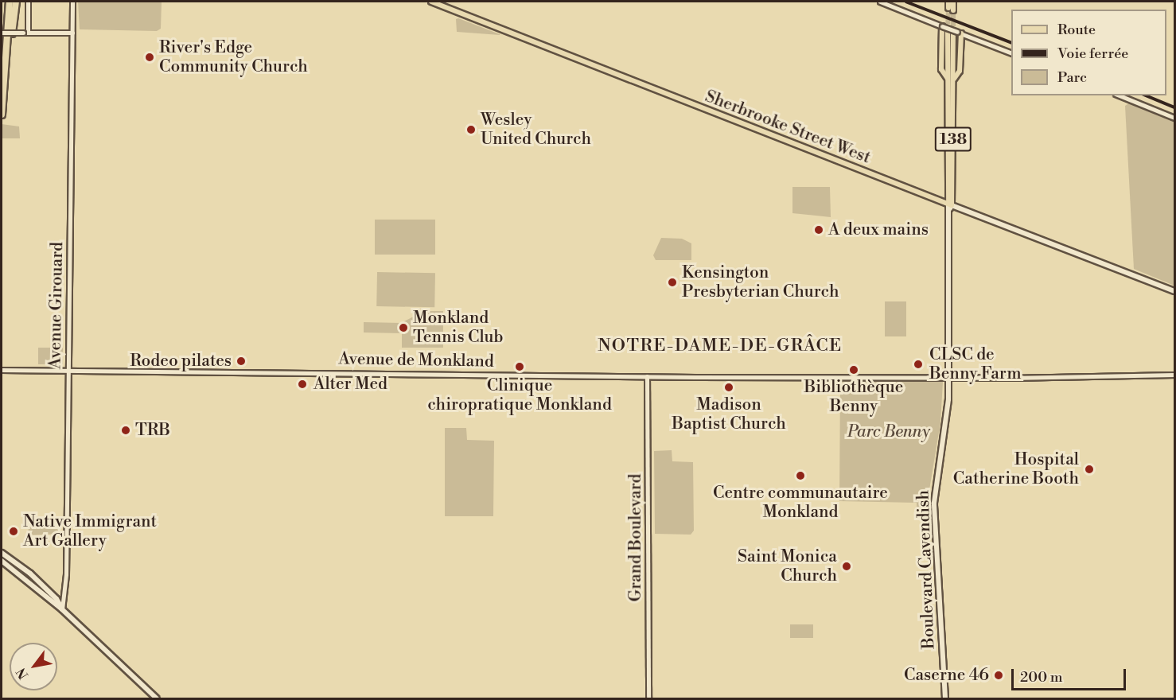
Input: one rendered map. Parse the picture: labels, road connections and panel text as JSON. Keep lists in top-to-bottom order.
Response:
{
  "streets": {
    "main road": ["Sherbrooke Street West", "138", "Boulevard Cavendish"],
    "street": ["Avenue Girouard", "Avenue de Monkland", "Grand Boulevard"]
  },
  "crossings": [
    ["Sherbrooke Street West", "Boulevard Cavendish"],
    ["Avenue Girouard", "Avenue de Monkland"],
    ["Avenue de Monkland", "Grand Boulevard"],
    ["Avenue de Monkland", "Boulevard Cavendish"]
  ],
  "districts": ["NOTRE-DAME-DE-GRÂCE"],
  "parks": ["Parc Benny"],
  "places": [
    "River's Edge Community Church",
    "Wesley United Church",
    "A deux mains",
    "Kensington Presbyterian Church",
    "Monkland Tennis Club",
    "Rodeo pilates",
    "CLSC de Benny Farm",
    "Clinique chiropratique Monkland",
    "Bibliothèque Benny",
    "Alter Med",
    "Madison Baptist Church",
    "TRB",
    "Hospital Catherine Booth",
    "Centre communautaire Monkland",
    "Native Immigrant Art Gallery",
    "Saint Monica Church",
    "Caserne 46"
  ],
  "legend": ["Route", "Voie ferrée", "Parc"],
  "scale_bar": "200 m",
  "north": "bottom left"
}
